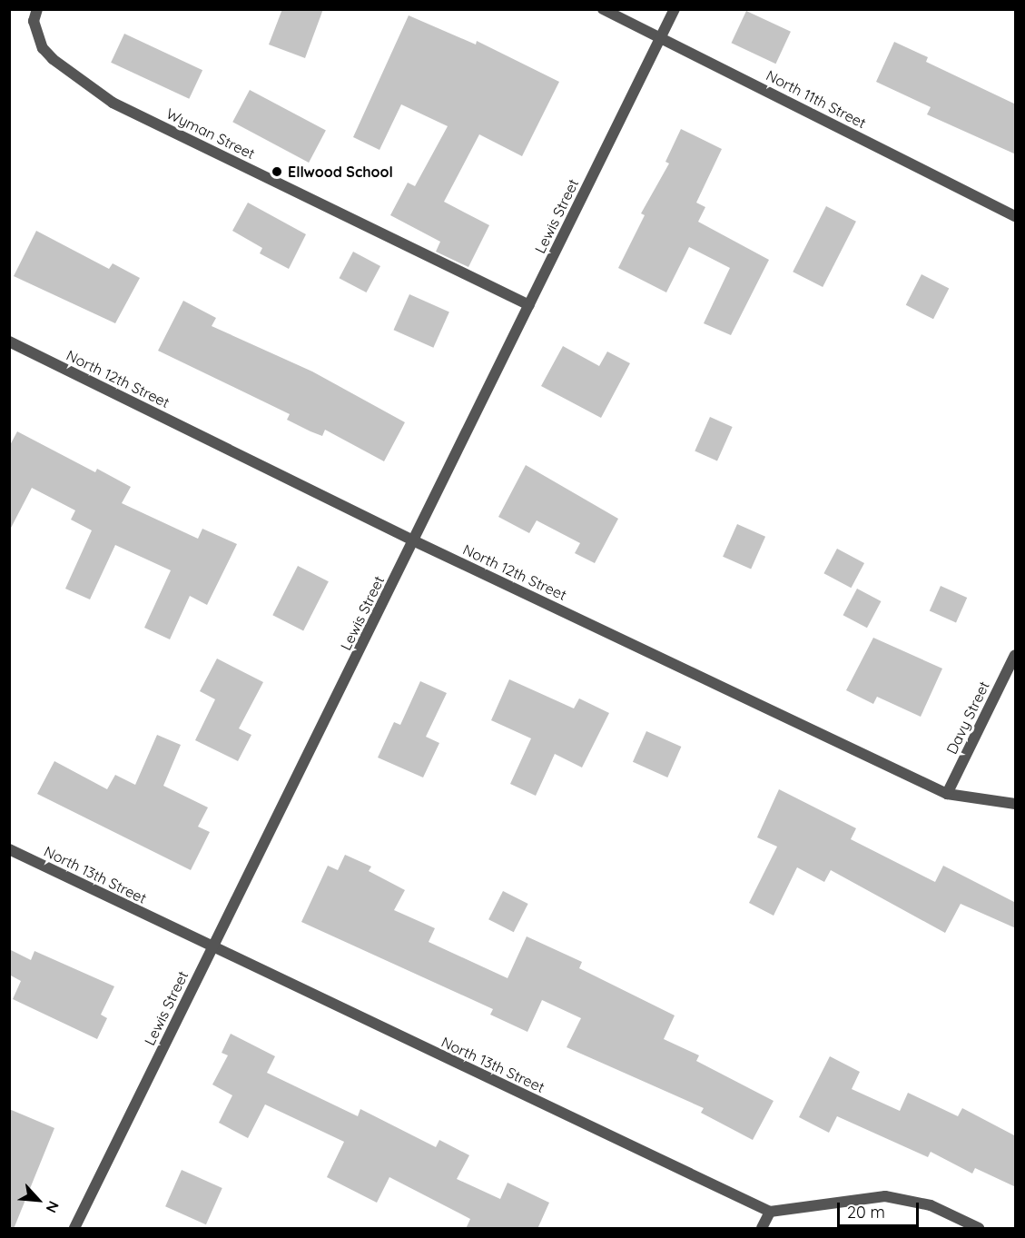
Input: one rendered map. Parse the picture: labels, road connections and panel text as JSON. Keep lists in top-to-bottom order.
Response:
{
  "streets": {
    "street": [
      "North 11th Street",
      "Wyman Street",
      "Lewis Street",
      "North 12th Street",
      "Davy Street",
      "North 13th Street"
    ]
  },
  "crossings": [
    ["North 11th Street", "Lewis Street"],
    ["Wyman Street", "Lewis Street"],
    ["Lewis Street", "North 12th Street"],
    ["Lewis Street", "North 13th Street"],
    ["North 12th Street", "Davy Street"]
  ],
  "places": ["Ellwood School"],
  "scale_bar": "20 m",
  "north": "bottom right"
}
